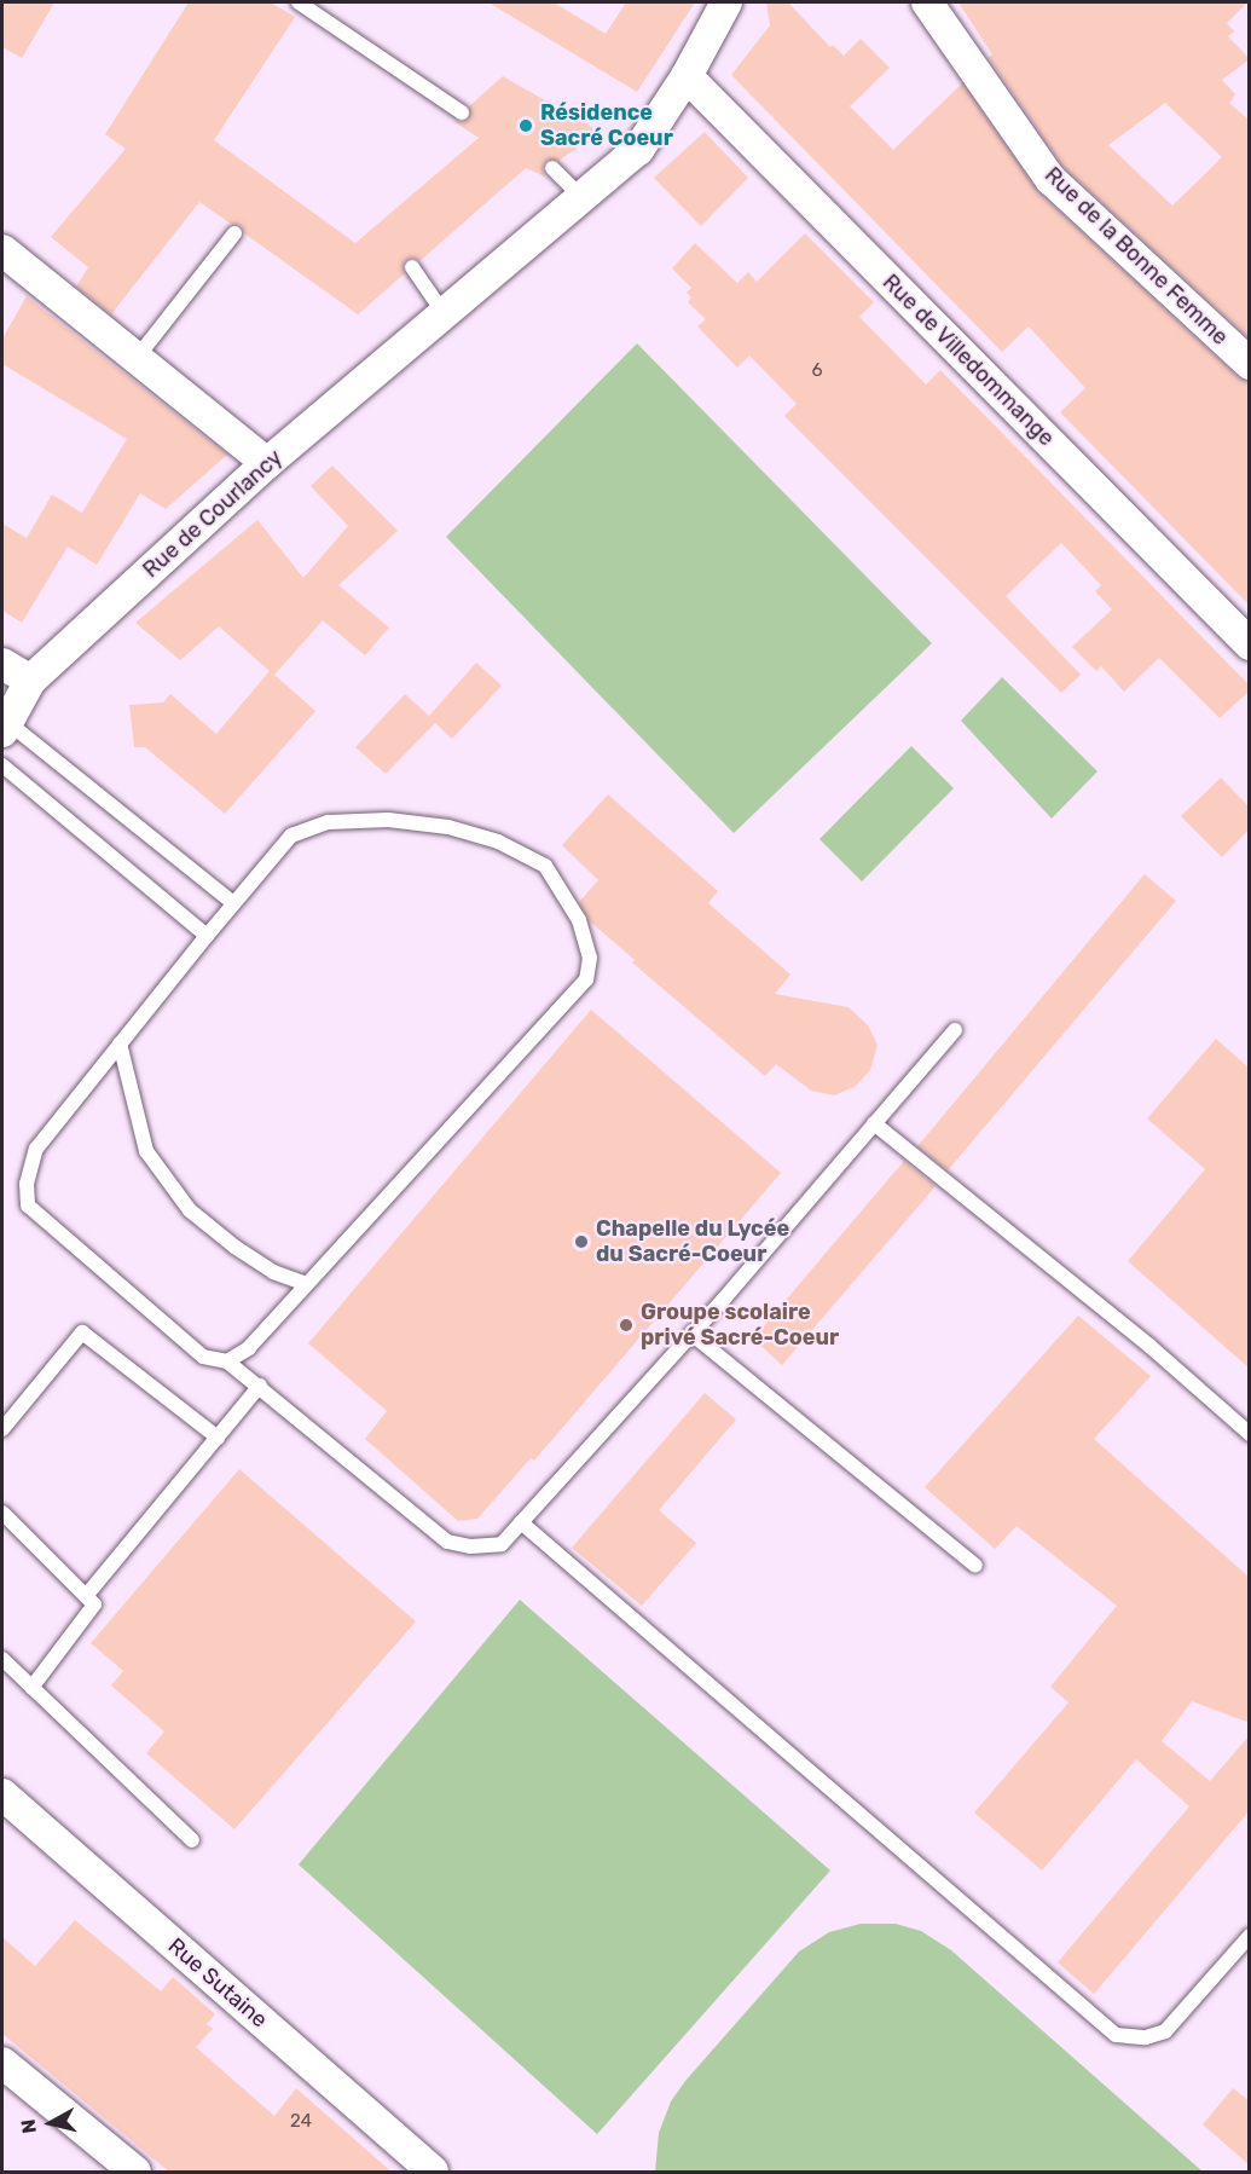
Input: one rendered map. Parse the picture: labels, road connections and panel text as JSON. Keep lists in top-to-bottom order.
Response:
{
  "streets": {
    "street": [
      "Rue de la Bonne Femme",
      "Rue de Villedommange",
      "Rue de Courlancy",
      "Rue Sutaine"
    ]
  },
  "crossings": [
    ["Rue de Villedommange", "Rue de Courlancy"]
  ],
  "places": ["Résidence Sacré Coeur", "Chapelle du Lycée du Sacré-Coeur", "Groupe scolaire privé Sacré-Coeur"],
  "house_numbers": ["6", "24"],
  "north": "left"
}
